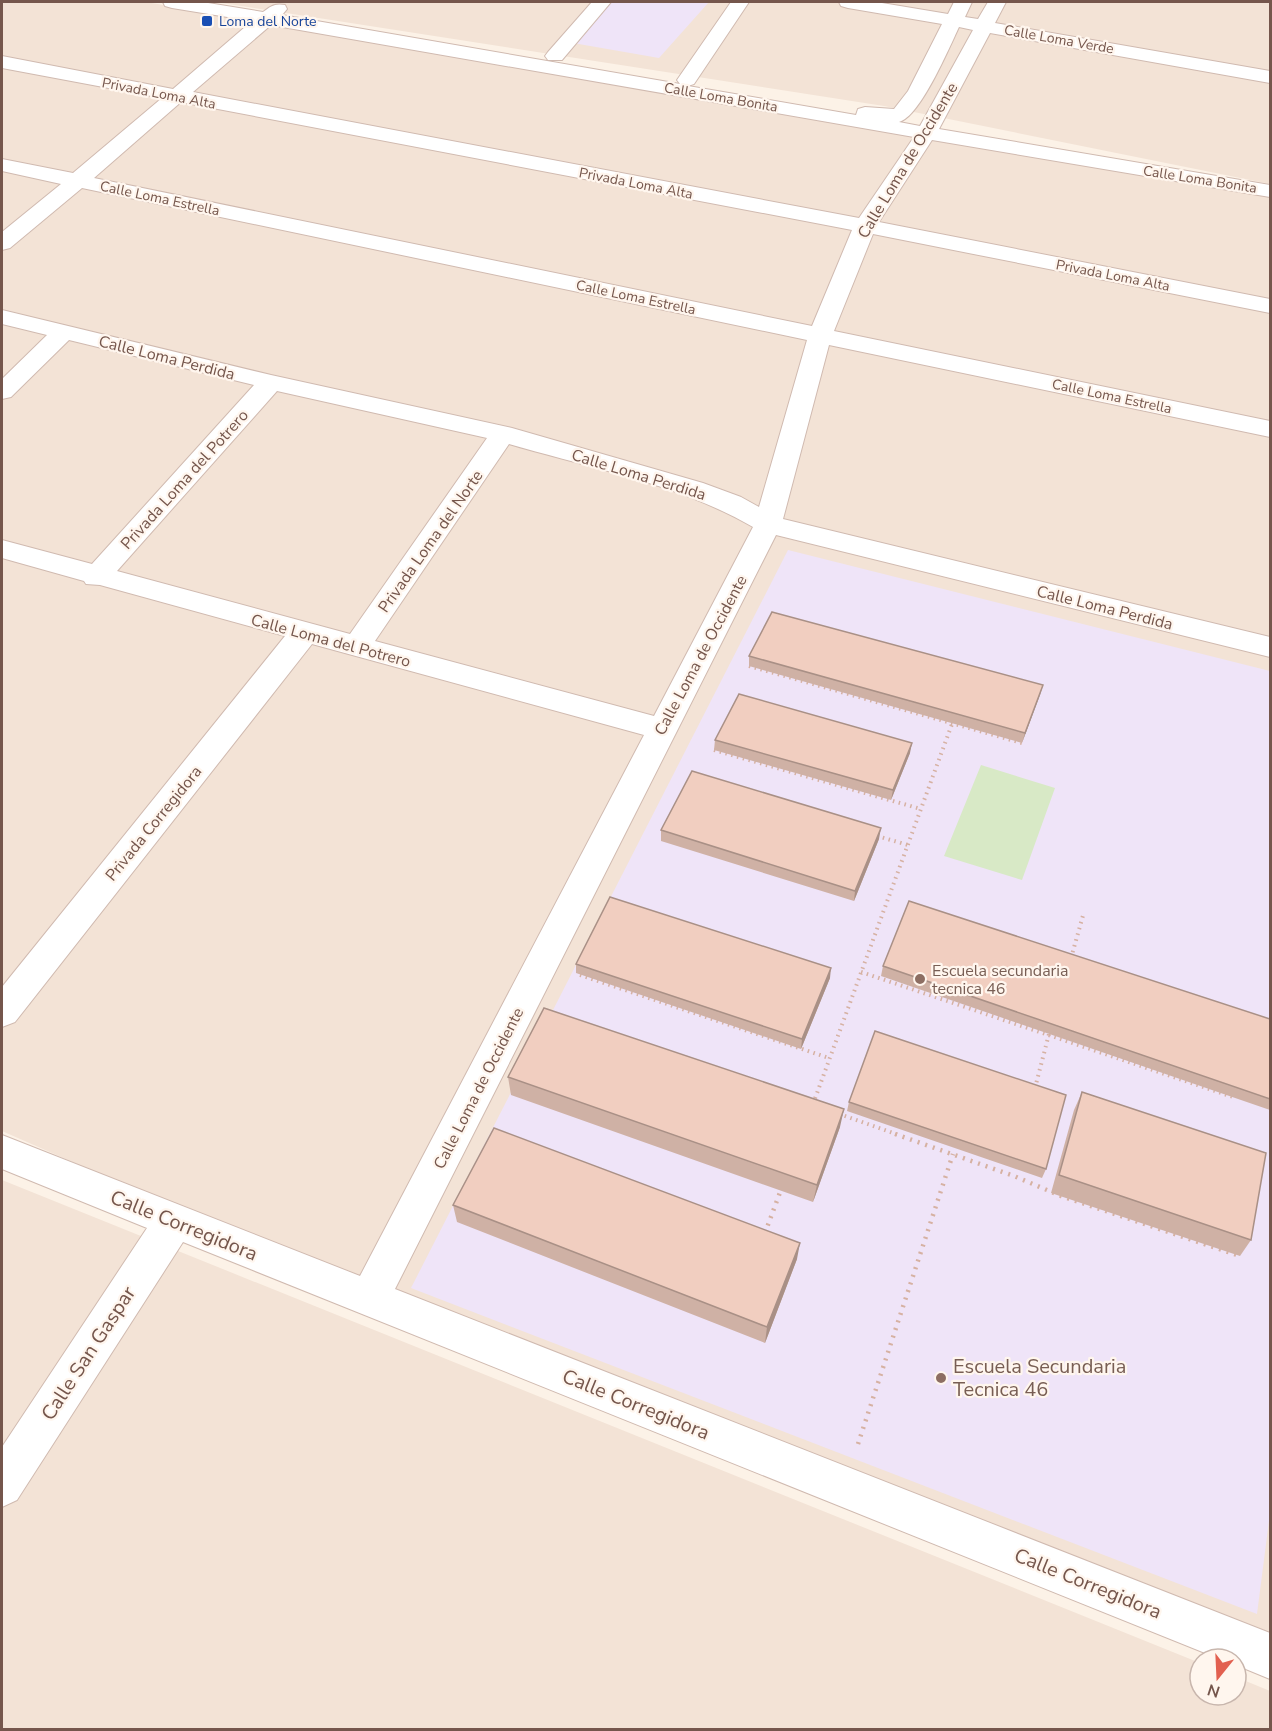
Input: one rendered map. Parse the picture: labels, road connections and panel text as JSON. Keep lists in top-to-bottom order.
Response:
{
  "streets": {
    "street": [
      "Calle Loma Verde",
      "Privada Loma Alta",
      "Calle Loma Bonita",
      "Calle Loma de Occidente",
      "Calle Loma Estrella",
      "Calle Loma Perdida",
      "Privada Loma del Potrero",
      "Privada Loma del Norte",
      "Calle Loma del Potrero",
      "Privada Corregidora",
      "Calle Corregidora",
      "Calle San Gaspar"
    ]
  },
  "crossings": [
    ["Calle Loma Verde", "Calle Loma de Occidente"],
    ["Privada Loma Alta", "Calle Loma de Occidente"],
    ["Calle Loma Bonita", "Calle Loma de Occidente"],
    ["Calle Loma de Occidente", "Calle Loma Estrella"],
    ["Calle Loma de Occidente", "Calle Loma Perdida"],
    ["Calle Loma de Occidente", "Calle Loma del Potrero"],
    ["Calle Loma de Occidente", "Calle Corregidora"],
    ["Calle Loma Perdida", "Privada Loma del Potrero"],
    ["Calle Loma Perdida", "Privada Loma del Norte"],
    ["Privada Loma del Potrero", "Calle Loma del Potrero"],
    ["Privada Loma del Norte", "Calle Loma del Potrero"],
    ["Calle Loma del Potrero", "Privada Corregidora"],
    ["Calle Corregidora", "Calle San Gaspar"]
  ],
  "places": {
    "transit": ["Loma del Norte"],
    "other": ["Escuela secundaria tecnica 46", "Escuela Secundaria Tecnica 46"]
  },
  "north": "bottom"
}
